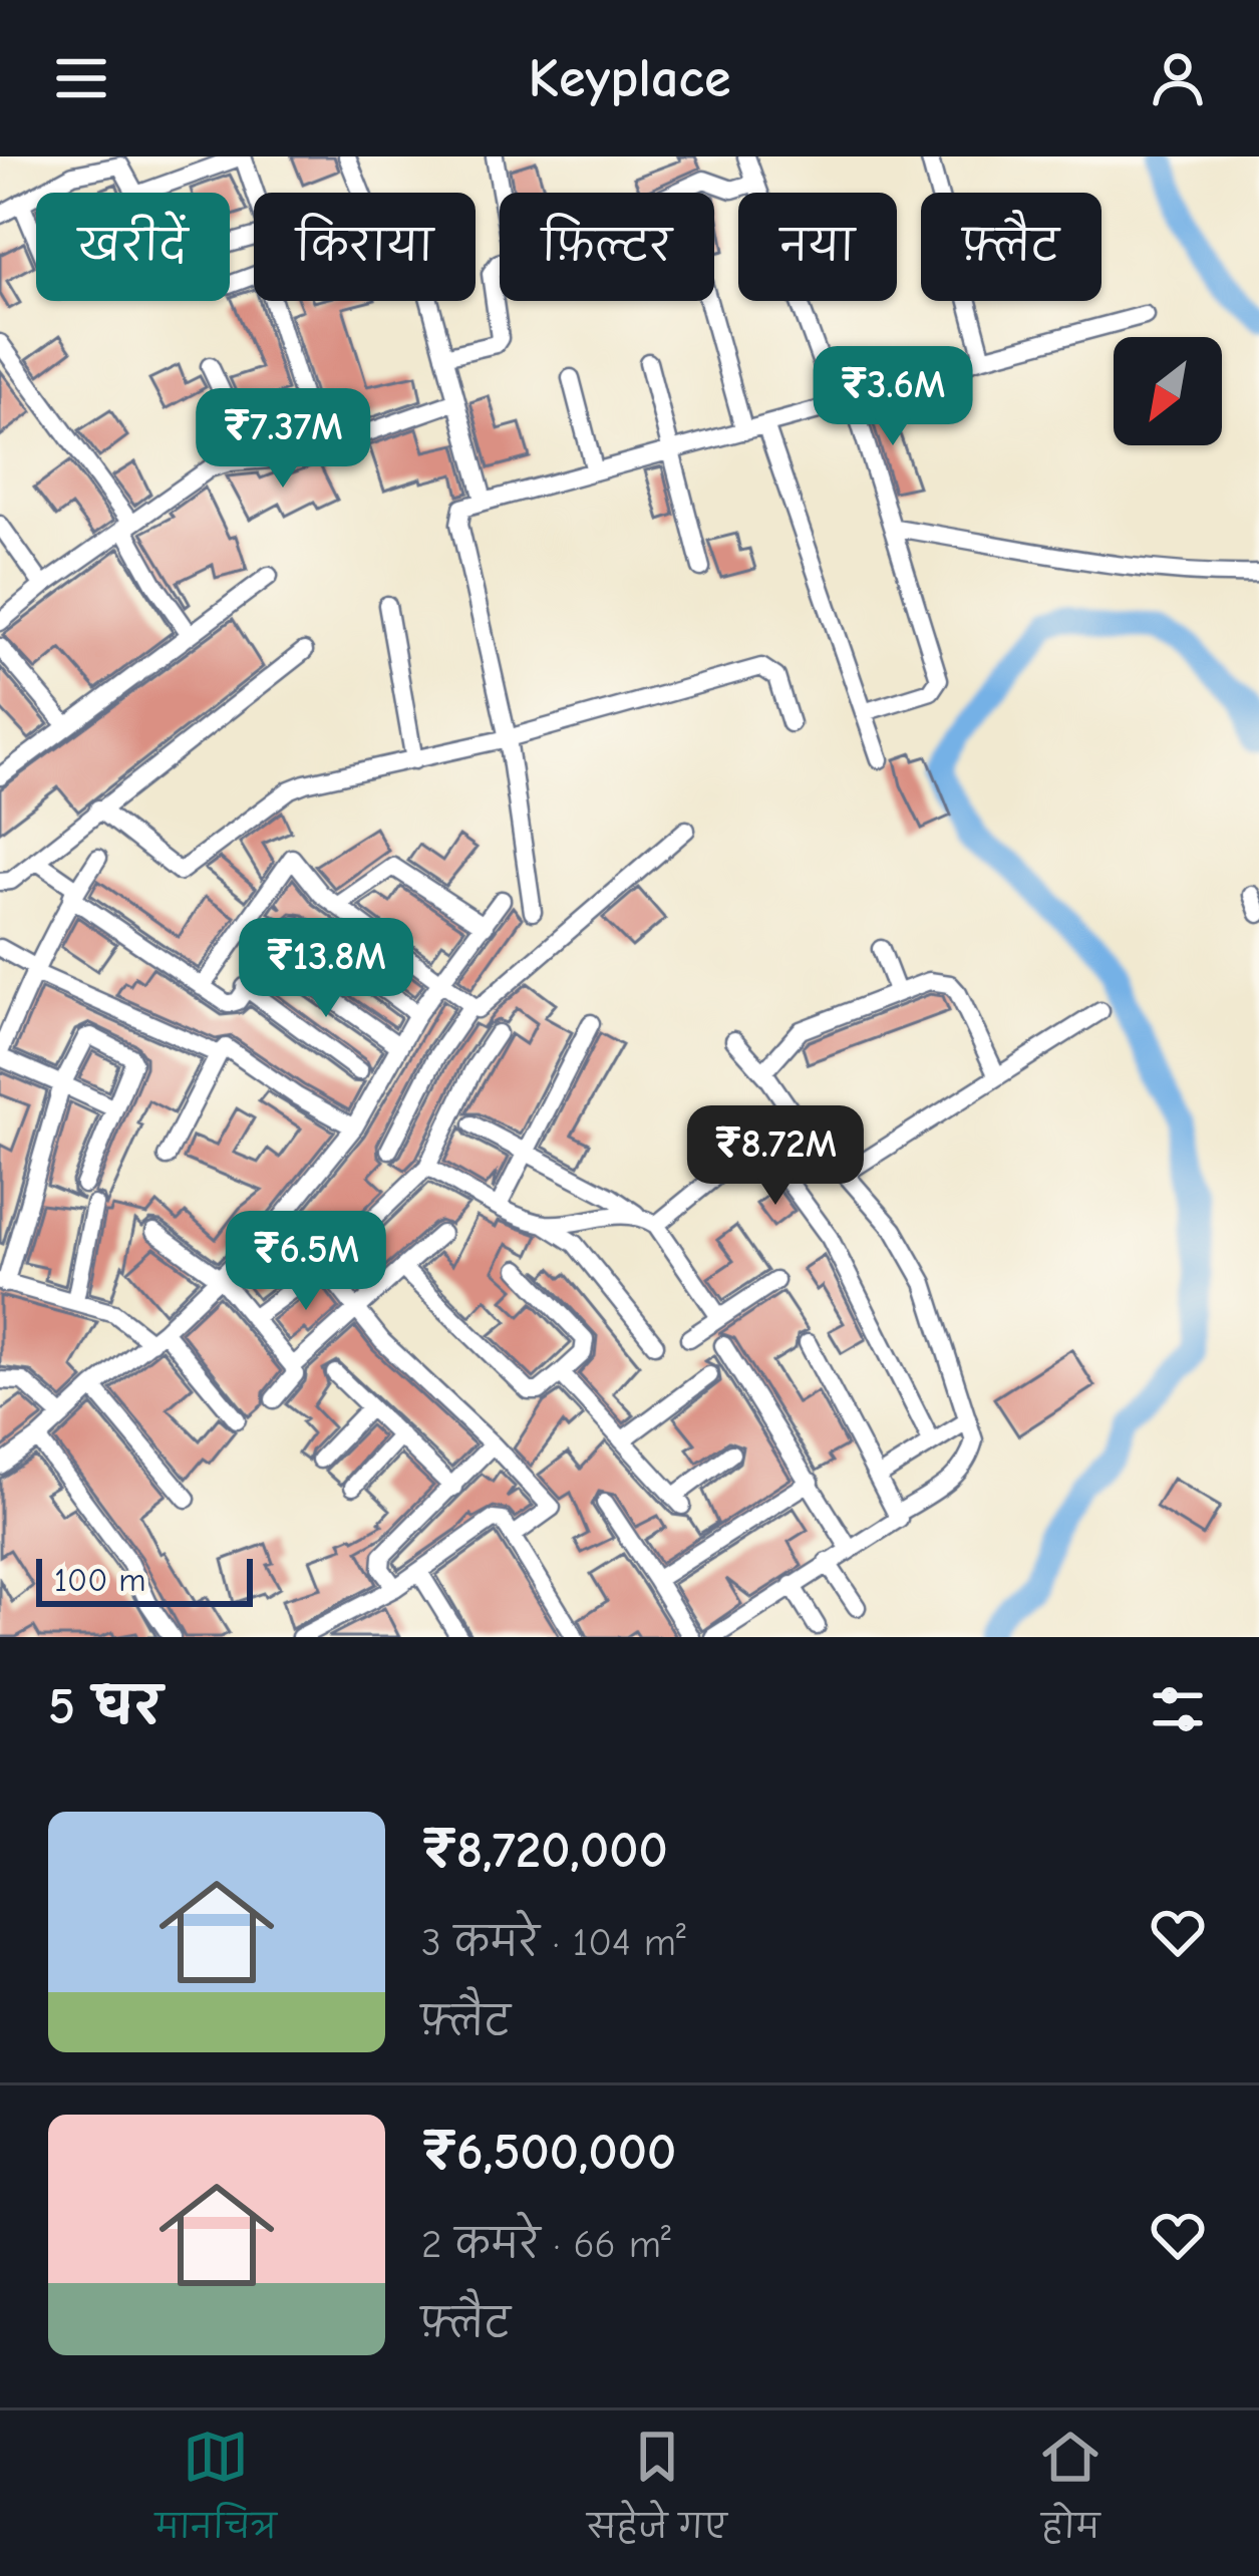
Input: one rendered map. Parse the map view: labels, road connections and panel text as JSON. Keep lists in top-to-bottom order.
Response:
{
  "scale_bar": "100 m",
  "north": "bottom left",
  "page": {
    "header": "Keyplace",
    "chip": [
      "खरीदें",
      "किराया",
      "फ़िल्टर",
      "नया",
      "फ़्लैट"
    ],
    "price": [
      "₹3.6M",
      "₹7.37M",
      "₹13.8M",
      "₹8.72M",
      "₹6.5M"
    ],
    "scale": "100 m",
    "heading": "5 घर",
    "list": [
      {
        "name": "₹8,720,000",
        "note": "3 कमरे · 104 m² · फ़्लैट"
      },
      {
        "name": "₹6,500,000",
        "note": "2 कमरे · 66 m² · फ़्लैट"
      }
    ],
    "tabs": ["मानचित्र", "सहेजे गए", "होम"]
  }
}
